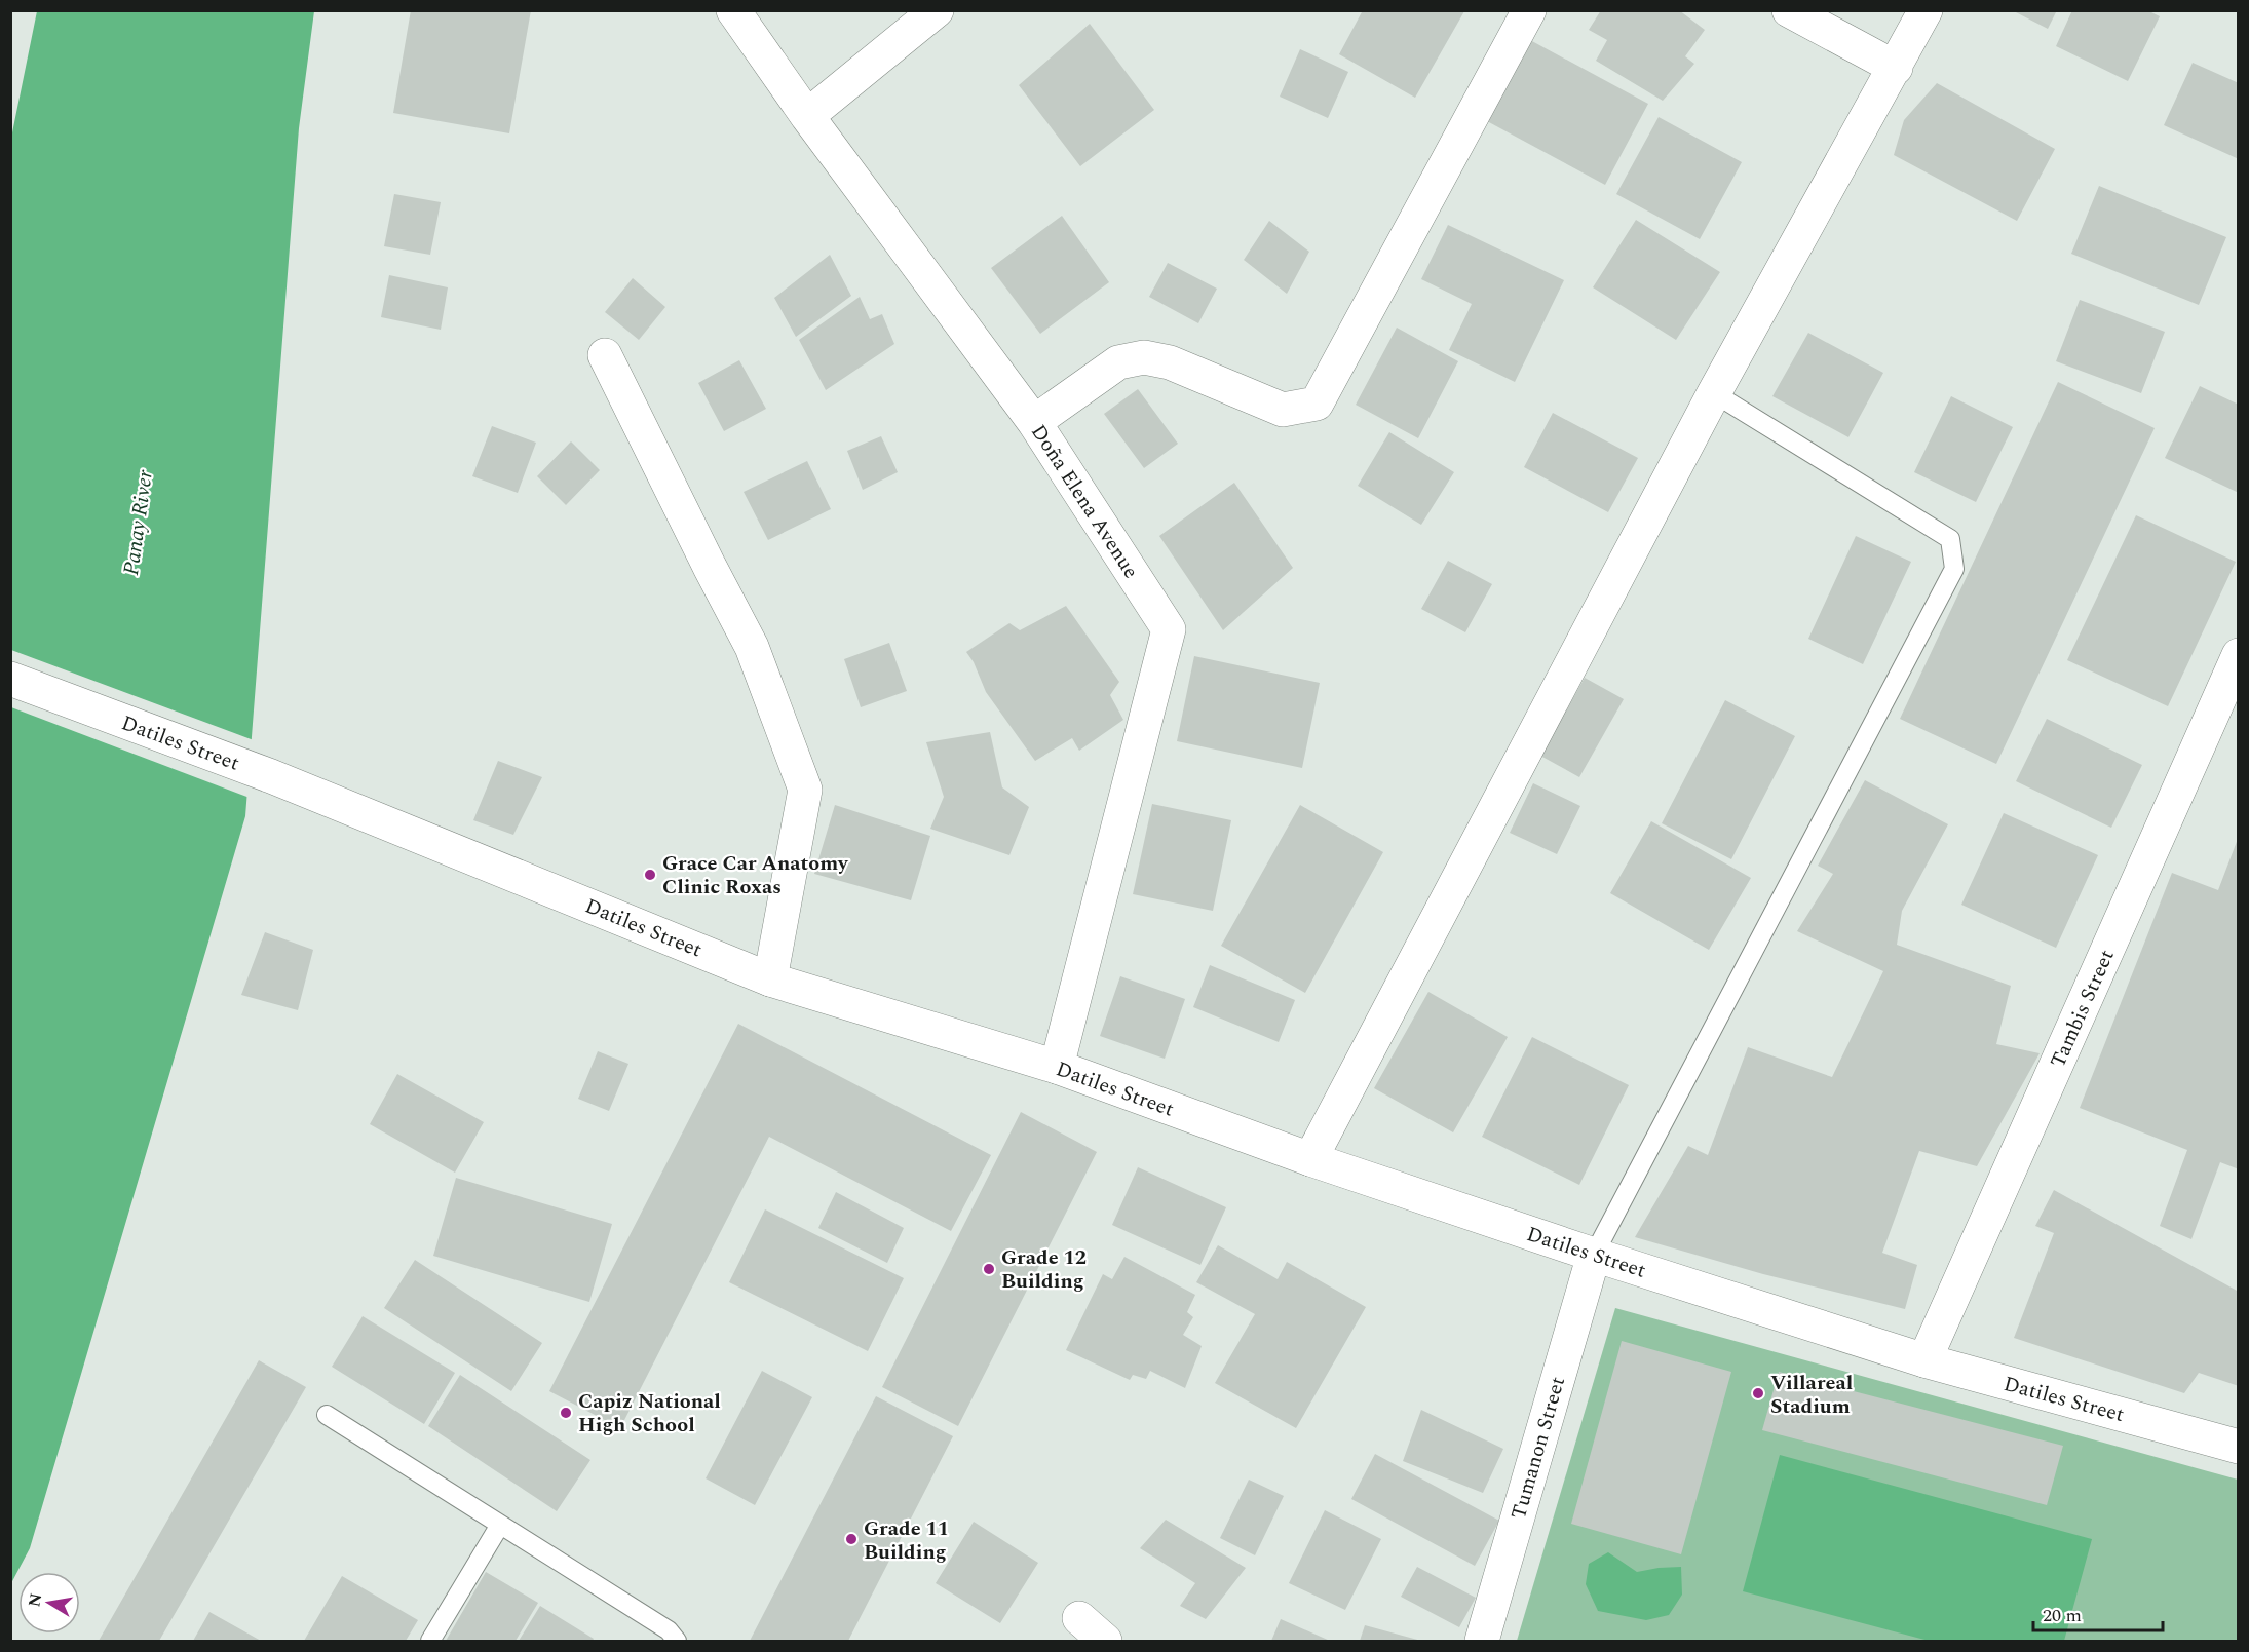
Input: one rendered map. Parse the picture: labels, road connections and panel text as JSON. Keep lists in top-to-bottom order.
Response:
{
  "streets": {
    "street": [
      "Doña Elena Avenue",
      "Datiles Street",
      "Tambis Street",
      "Tumanon Street"
    ]
  },
  "crossings": [
    ["Doña Elena Avenue", "Datiles Street"],
    ["Datiles Street", "Tambis Street"],
    ["Datiles Street", "Tumanon Street"]
  ],
  "water": ["Panay River"],
  "places": [
    "Grace Car Anatomy Clinic Roxas",
    "Grade 12 Building",
    "Villareal Stadium",
    "Capiz National High School",
    "Grade 11 Building"
  ],
  "scale_bar": "20 m",
  "north": "left"
}
